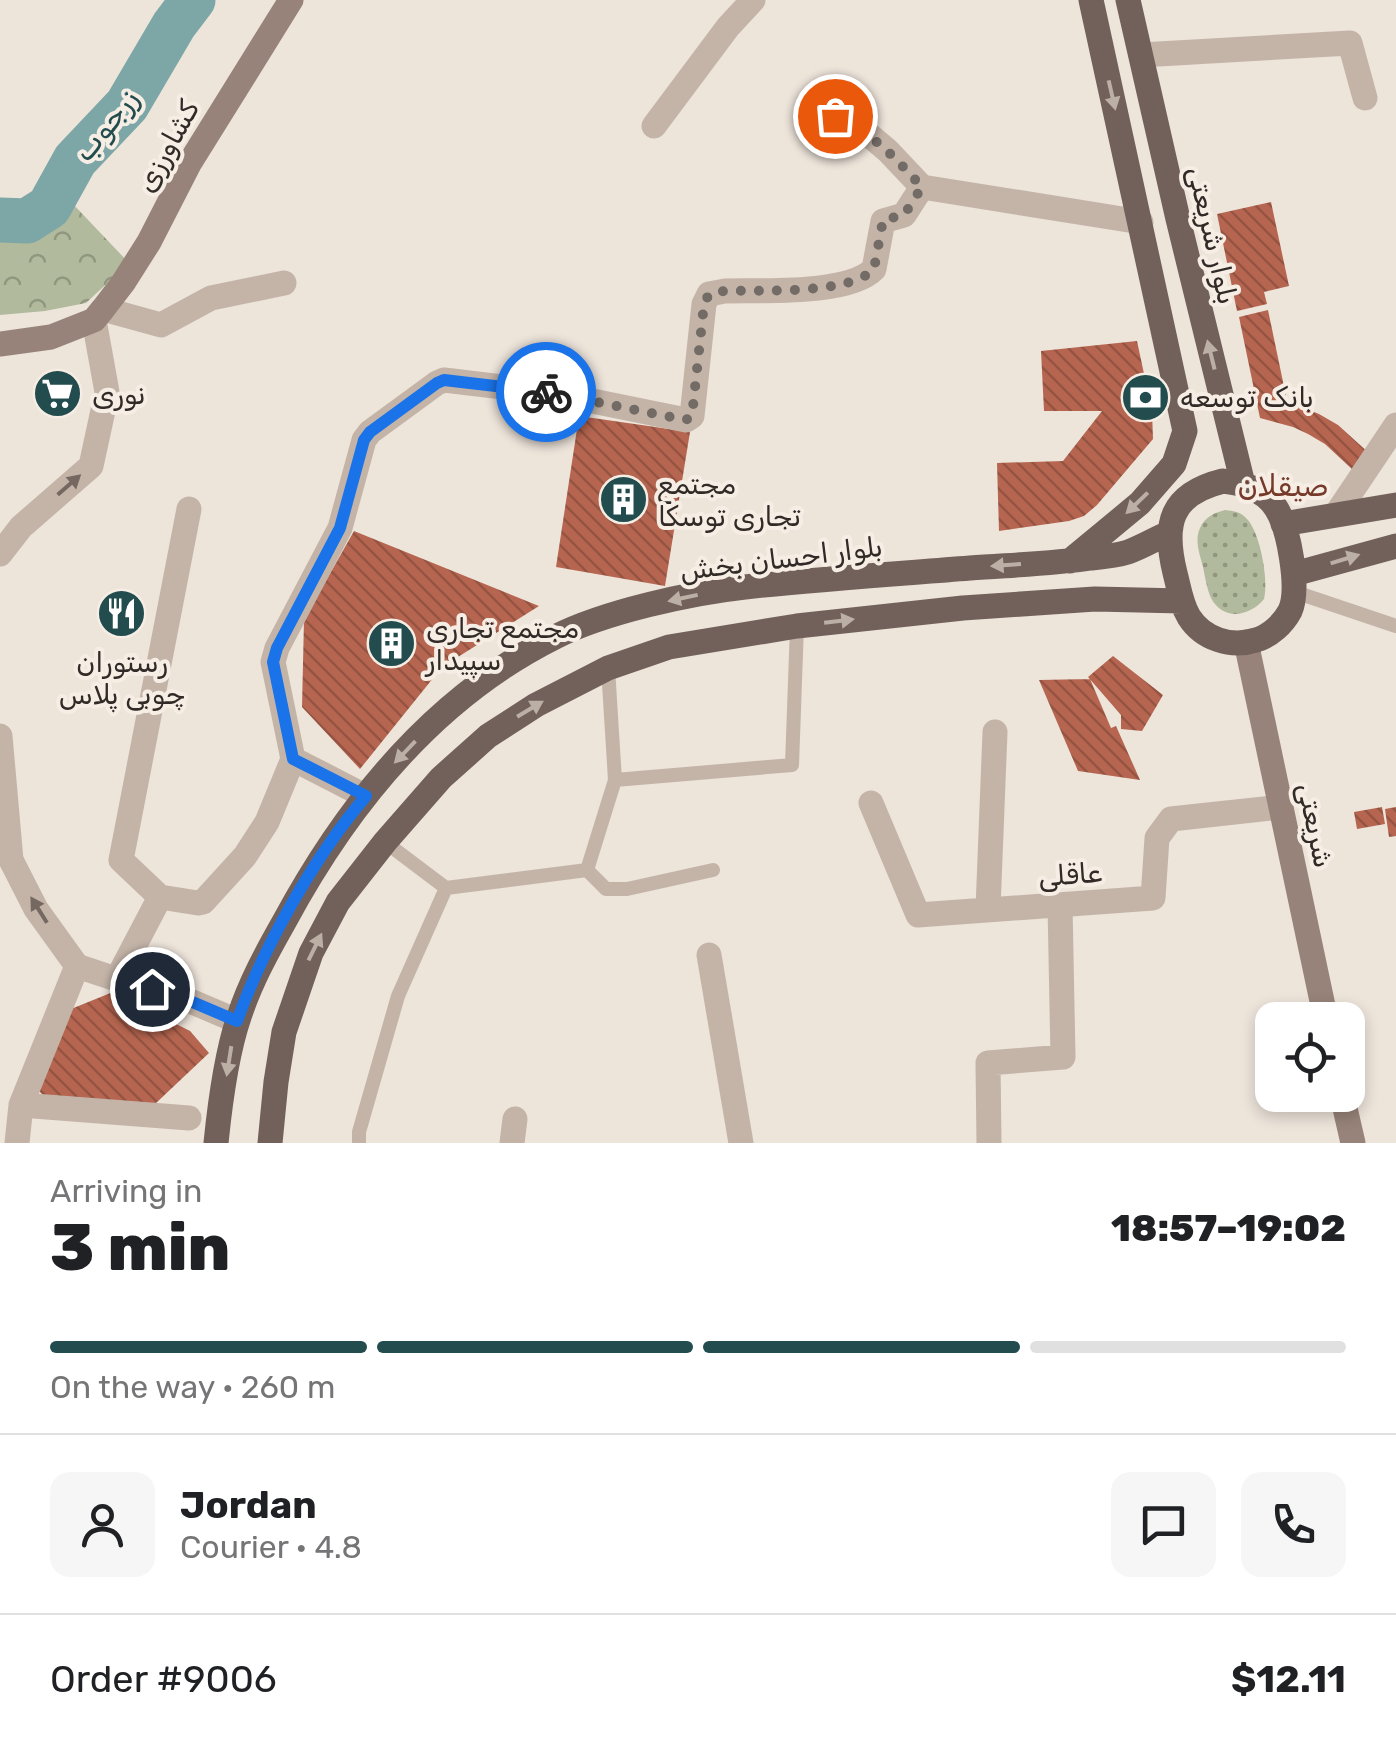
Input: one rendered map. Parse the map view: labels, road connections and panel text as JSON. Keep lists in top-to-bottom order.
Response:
{
  "streets": {
    "main road": [
      "کشاورزی",
      "بلوار شریعتی",
      "بلوار احسان بخش",
      "شریعتی"
    ],
    "street": ["عاقلی"]
  },
  "crossings": [
    ["بلوار شریعتی", "بلوار احسان بخش"],
    ["بلوار شریعتی", "شریعتی"],
    ["بلوار احسان بخش", "شریعتی"],
    ["شریعتی", "عاقلی"]
  ],
  "districts": ["صیقلان"],
  "water": ["زرجوب"],
  "places": {
    "supermarket": ["نوری"],
    "bank": ["بانک توسعه"],
    "building": ["مجتمع تجاری توسکا", "مجتمع تجاری سپیدار"],
    "restaurant": ["رستوران چوبی پلاس"]
  },
  "page": {
    "heading": ["3 min", "Arriving in", "18:57–19:02"],
    "panel": [
      "Jordan",
      "Courier · 4.8",
      "Order #9006",
      "$12.11"
    ],
    "bar": "On the way · 260 m"
  }
}
